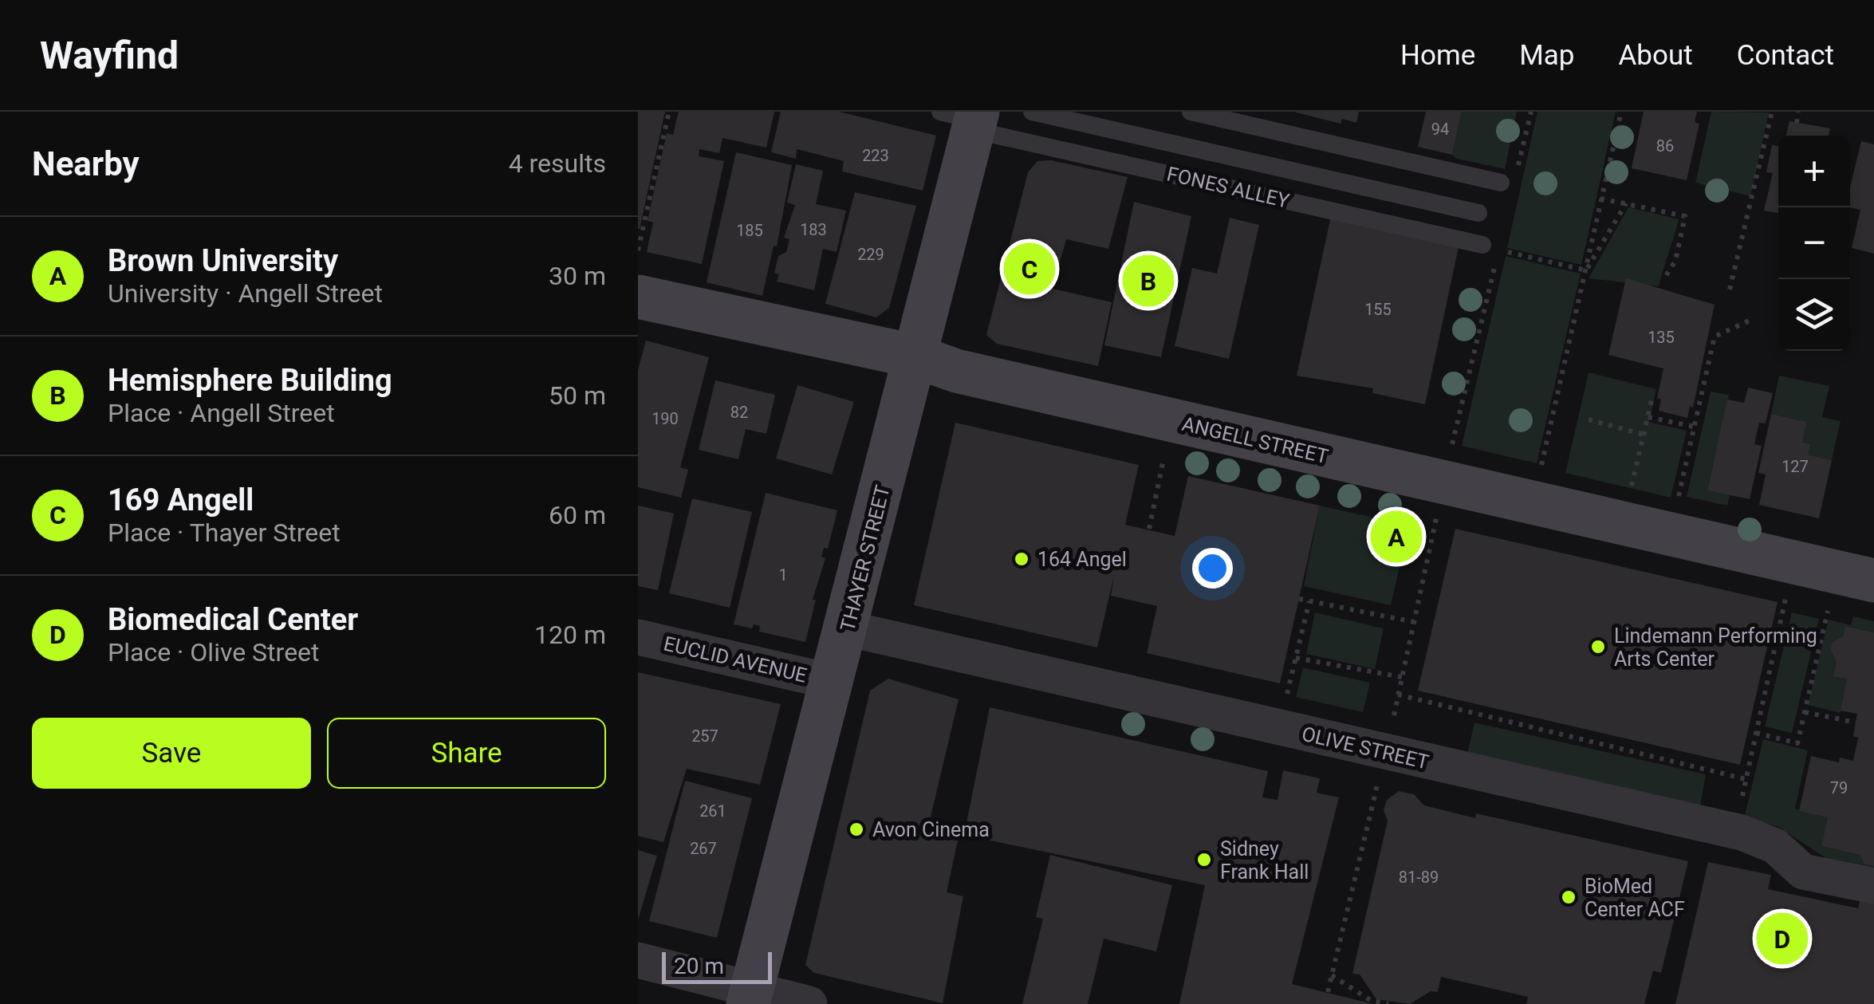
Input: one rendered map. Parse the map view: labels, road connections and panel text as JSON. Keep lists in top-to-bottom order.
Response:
{
  "streets": {
    "main road": ["ANGELL STREET", "THAYER STREET"],
    "street": ["EUCLID AVENUE", "OLIVE STREET"],
    "lane": ["FONES ALLEY"]
  },
  "crossings": [
    ["FONES ALLEY", "THAYER STREET"],
    ["ANGELL STREET", "THAYER STREET"],
    ["THAYER STREET", "EUCLID AVENUE"],
    ["THAYER STREET", "OLIVE STREET"]
  ],
  "places": [
    "164 Angel",
    "Lindemann Performing Arts Center",
    "Avon Cinema",
    "Sidney Frank Hall",
    "BioMed Center ACF"
  ],
  "house_numbers": [
    "94",
    "86",
    "223",
    "183",
    "185",
    "229",
    "155",
    "135",
    "82",
    "190",
    "127",
    "1",
    "257",
    "79",
    "261",
    "267",
    "81-89"
  ],
  "scale_bar": "20 m",
  "page": {
    "header": "Wayfind",
    "nav": [
      "Home",
      "Map",
      "About",
      "Contact"
    ],
    "heading": ["Nearby", "4 results"],
    "map_buttons": ["+", "−"],
    "list": [
      {
        "mark": "A",
        "name": "Brown University",
        "note": "University · Angell Street",
        "value": "30 m"
      },
      {
        "mark": "B",
        "name": "Hemisphere Building",
        "note": "Place · Angell Street",
        "value": "50 m"
      },
      {
        "mark": "C",
        "name": "169 Angell",
        "note": "Place · Thayer Street",
        "value": "60 m"
      },
      {
        "mark": "D",
        "name": "Biomedical Center",
        "note": "Place · Olive Street",
        "value": "120 m"
      }
    ],
    "pins": [
      "C",
      "B",
      "A",
      "D"
    ],
    "buttons": ["Save", "Share"],
    "scale": "20 m"
  }
}
